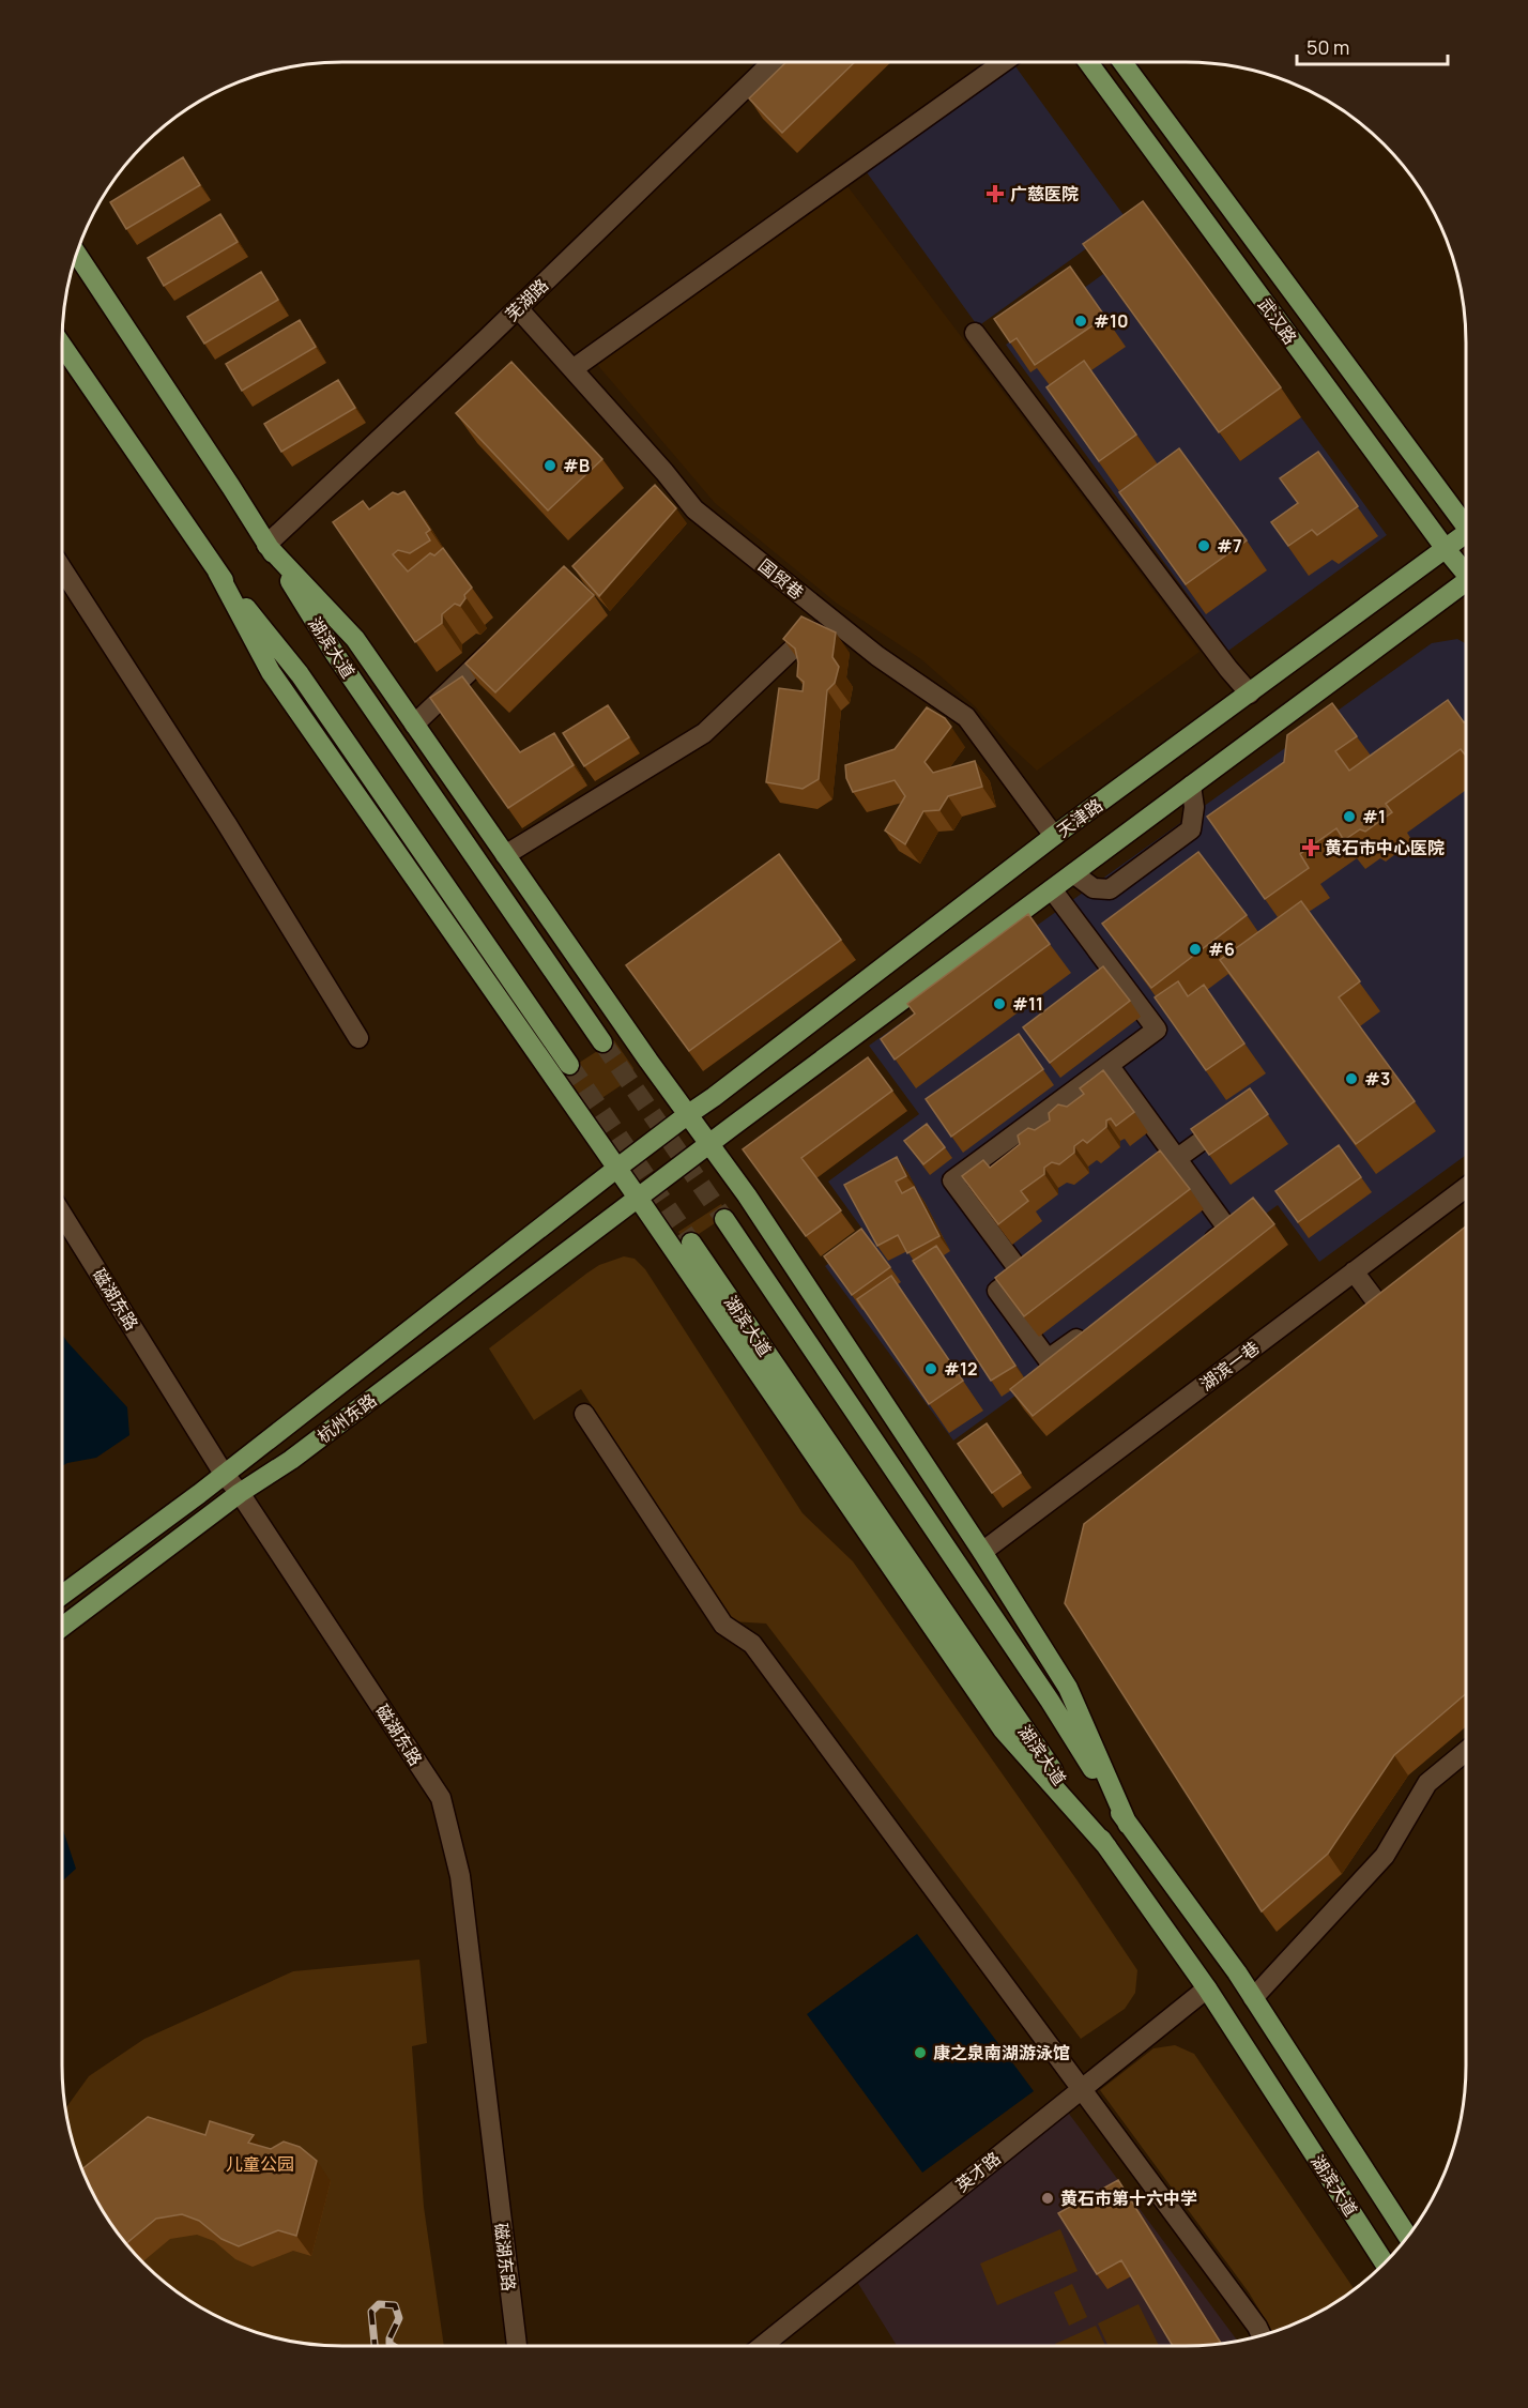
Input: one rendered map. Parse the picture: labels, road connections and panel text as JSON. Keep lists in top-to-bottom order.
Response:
{
  "streets": {
    "main road": [
      "武汉路",
      "湖滨大道",
      "天津路",
      "杭州东路"
    ],
    "street": [
      "芜湖路",
      "国贸巷",
      "磁湖东路",
      "湖滨一巷",
      "英才路"
    ]
  },
  "crossings": [
    ["芜湖路", "国贸巷"],
    ["芜湖路", "湖滨大道"],
    ["武汉路", "天津路"],
    ["国贸巷", "天津路"],
    ["湖滨大道", "英才路"],
    ["天津路", "杭州东路"],
    ["磁湖东路", "杭州东路"]
  ],
  "parks": ["儿童公园"],
  "places": {
    "health": ["广慈医院", "黄石市中心医院"],
    "other": [
      "#10",
      "#B",
      "#7",
      "#1",
      "#6",
      "#11",
      "#3",
      "#12",
      "康之泉南湖游泳馆",
      "黄石市第十六中学"
    ]
  },
  "scale_bar": "50 m"
}
